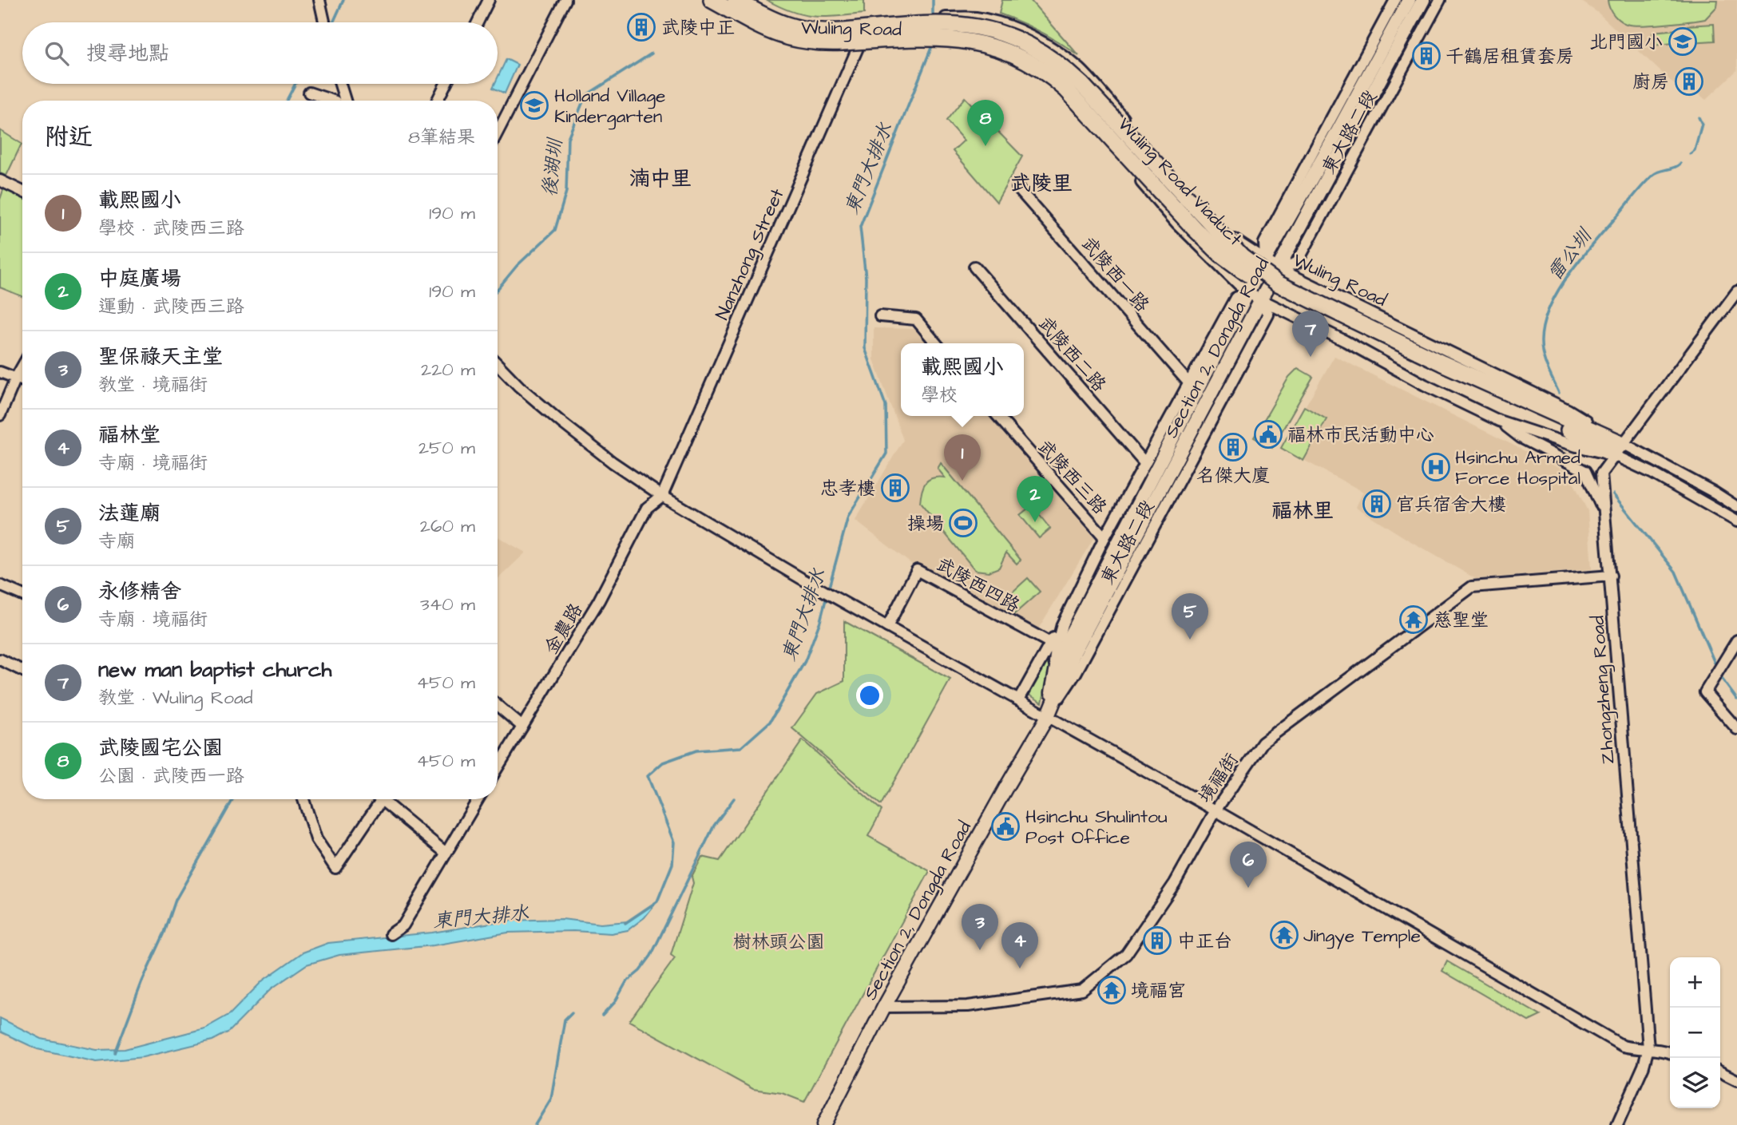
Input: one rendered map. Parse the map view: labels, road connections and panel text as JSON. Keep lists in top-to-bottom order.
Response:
{
  "streets": {
    "highway": ["Wuling Road Viaduct"],
    "main road": ["Section 2, Dongda Road"],
    "street": [
      "Wuling Road",
      "東大路二段",
      "Nanzhong Street",
      "武陵西一路",
      "武陵西二路",
      "武陵西三路",
      "武陵西四路",
      "金農路",
      "Zhongzheng Road",
      "境福街"
    ]
  },
  "crossings": [
    ["Wuling Road", "東大路二段"],
    ["Wuling Road", "Wuling Road Viaduct"],
    ["Wuling Road", "Nanzhong Street"],
    ["Wuling Road", "Section 2, Dongda Road"],
    ["Wuling Road", "Zhongzheng Road"],
    ["東大路二段", "武陵西一路"],
    ["東大路二段", "Section 2, Dongda Road"],
    ["東大路二段", "武陵西二路"],
    ["東大路二段", "武陵西三路"],
    ["東大路二段", "武陵西四路"],
    ["Wuling Road Viaduct", "Zhongzheng Road"],
    ["Nanzhong Street", "金農路"],
    ["Section 2, Dongda Road", "境福街"],
    ["Zhongzheng Road", "境福街"]
  ],
  "districts": ["湳中里", "武陵里", "福林里"],
  "water": ["後湖圳", "東門大排水", "雷公圳"],
  "parks": ["樹林頭公園"],
  "places": {
    "building": [
      "武陵中正",
      "千鶴居租賃套房",
      "廚房",
      "名傑大廈",
      "忠孝樓",
      "官兵宿舍大樓",
      "中正台"
    ],
    "school or university": ["北門國小", "Holland Village Kindergarten"],
    "public building": ["福林市民活動中心", "Hsinchu Shulintou Post Office"],
    "hospital": ["Hsinchu Armed Force Hospital"],
    "sports": ["操場"],
    "temple": ["慈聖堂", "Jingye Temple", "境福宮"]
  },
  "page": {
    "search": "搜尋地點",
    "pins": [
      "8",
      "7",
      "1",
      "2",
      "5",
      "6",
      "3",
      "4"
    ],
    "heading": ["附近", "8筆結果"],
    "list": [
      {
        "mark": "1",
        "name": "載熙國小",
        "note": "學校 · 武陵西三路",
        "value": "190 m"
      },
      {
        "mark": "2",
        "name": "中庭廣場",
        "note": "運動 · 武陵西三路",
        "value": "190 m"
      },
      {
        "mark": "3",
        "name": "聖保祿天主堂",
        "note": "教堂 · 境福街",
        "value": "220 m"
      },
      {
        "mark": "4",
        "name": "福林堂",
        "note": "寺廟 · 境福街",
        "value": "250 m"
      },
      {
        "mark": "5",
        "name": "法蓮廟",
        "note": "寺廟",
        "value": "260 m"
      },
      {
        "mark": "6",
        "name": "永修精舍",
        "note": "寺廟 · 境福街",
        "value": "340 m"
      },
      {
        "mark": "7",
        "name": "new man baptist church",
        "note": "教堂 · Wuling Road",
        "value": "450 m"
      },
      {
        "mark": "8",
        "name": "武陵國宅公園",
        "note": "公園 · 武陵西一路",
        "value": "450 m"
      }
    ],
    "popup": ["載熙國小", "學校"],
    "map_buttons": ["+", "−"]
  }
}
